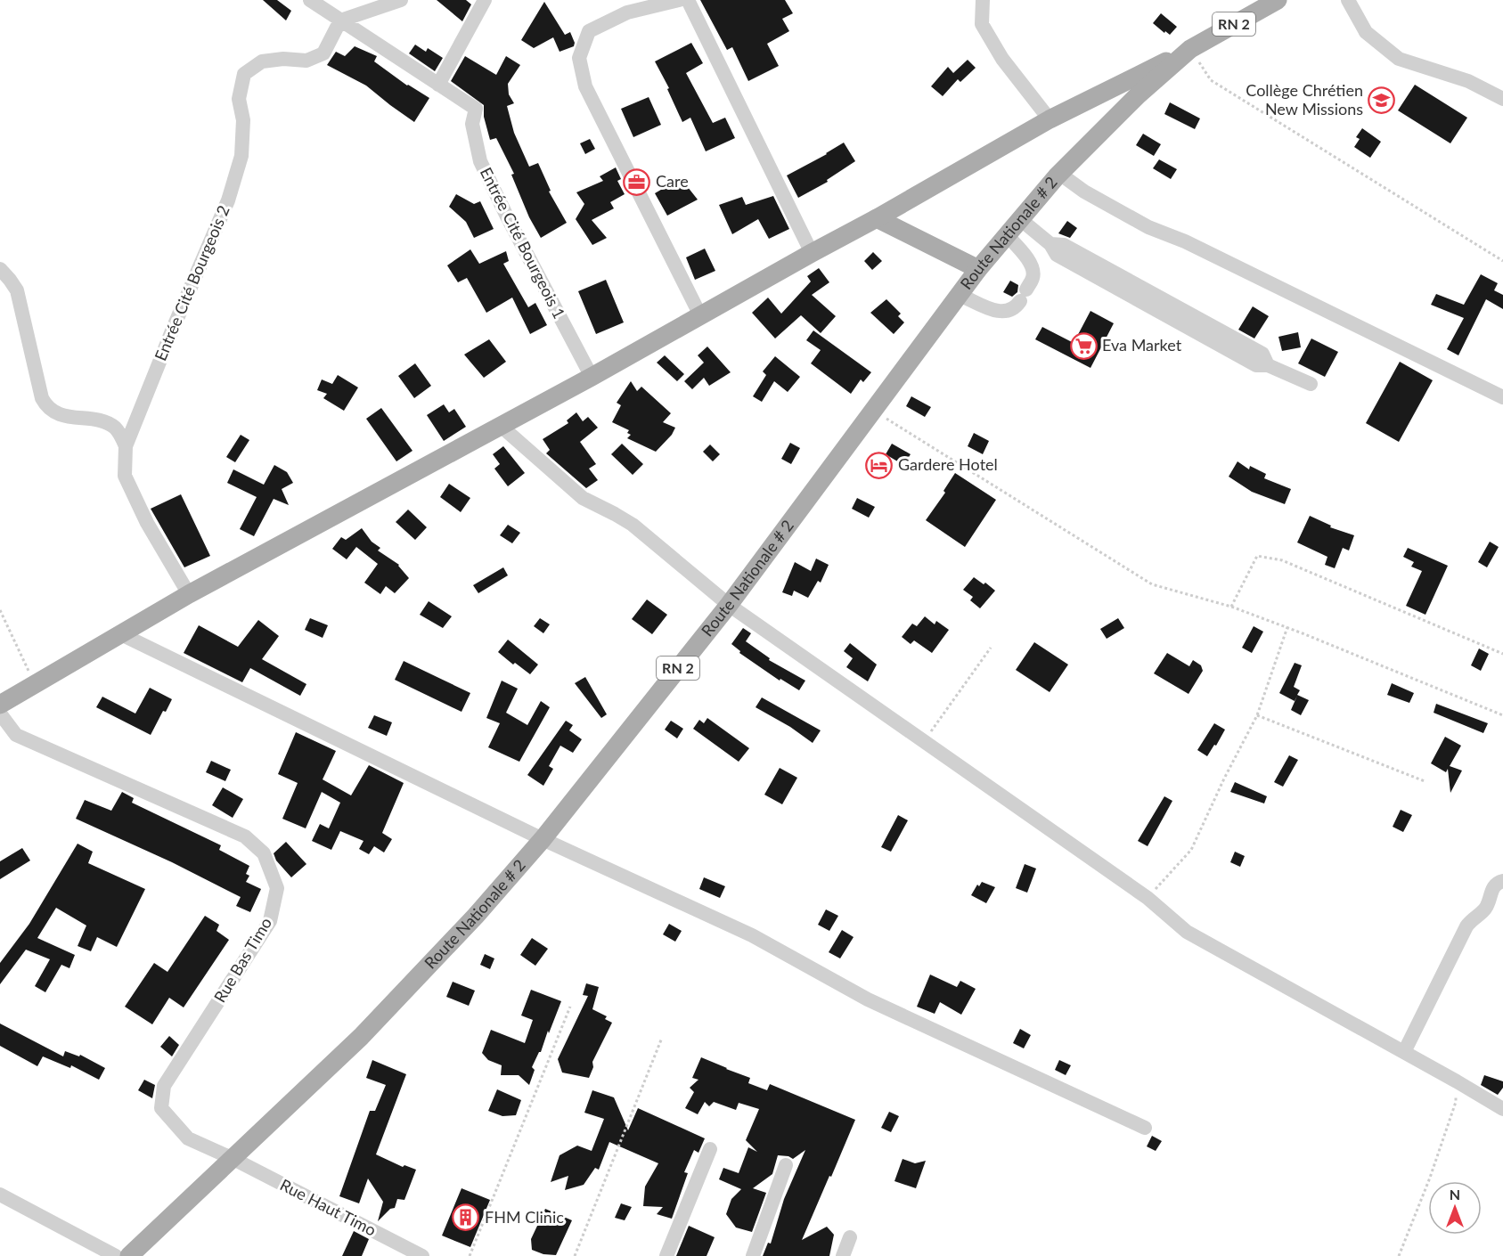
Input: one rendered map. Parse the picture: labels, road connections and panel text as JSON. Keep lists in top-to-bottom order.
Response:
{
  "streets": {
    "main road": ["RN 2", "Route Nationale # 2"],
    "street": [
      "Entrée Cité Bourgeois 1",
      "Entrée Cité Bourgeois 2",
      "Rue Bas Timo",
      "Rue Haut Timo"
    ]
  },
  "crossings": [
    ["Route Nationale # 2", "Rue Bas Timo"],
    ["Route Nationale # 2", "Rue Haut Timo"],
    ["Entrée Cité Bourgeois 1", "Entrée Cité Bourgeois 2"],
    ["Rue Bas Timo", "Rue Haut Timo"]
  ],
  "places": {
    "school or university": ["Collège Chrétien New Missions"],
    "office": ["Care"],
    "supermarket": ["Eva Market"],
    "hotel": ["Gardere Hotel"],
    "building": ["FHM Clinic"]
  },
  "north": "top"
}
